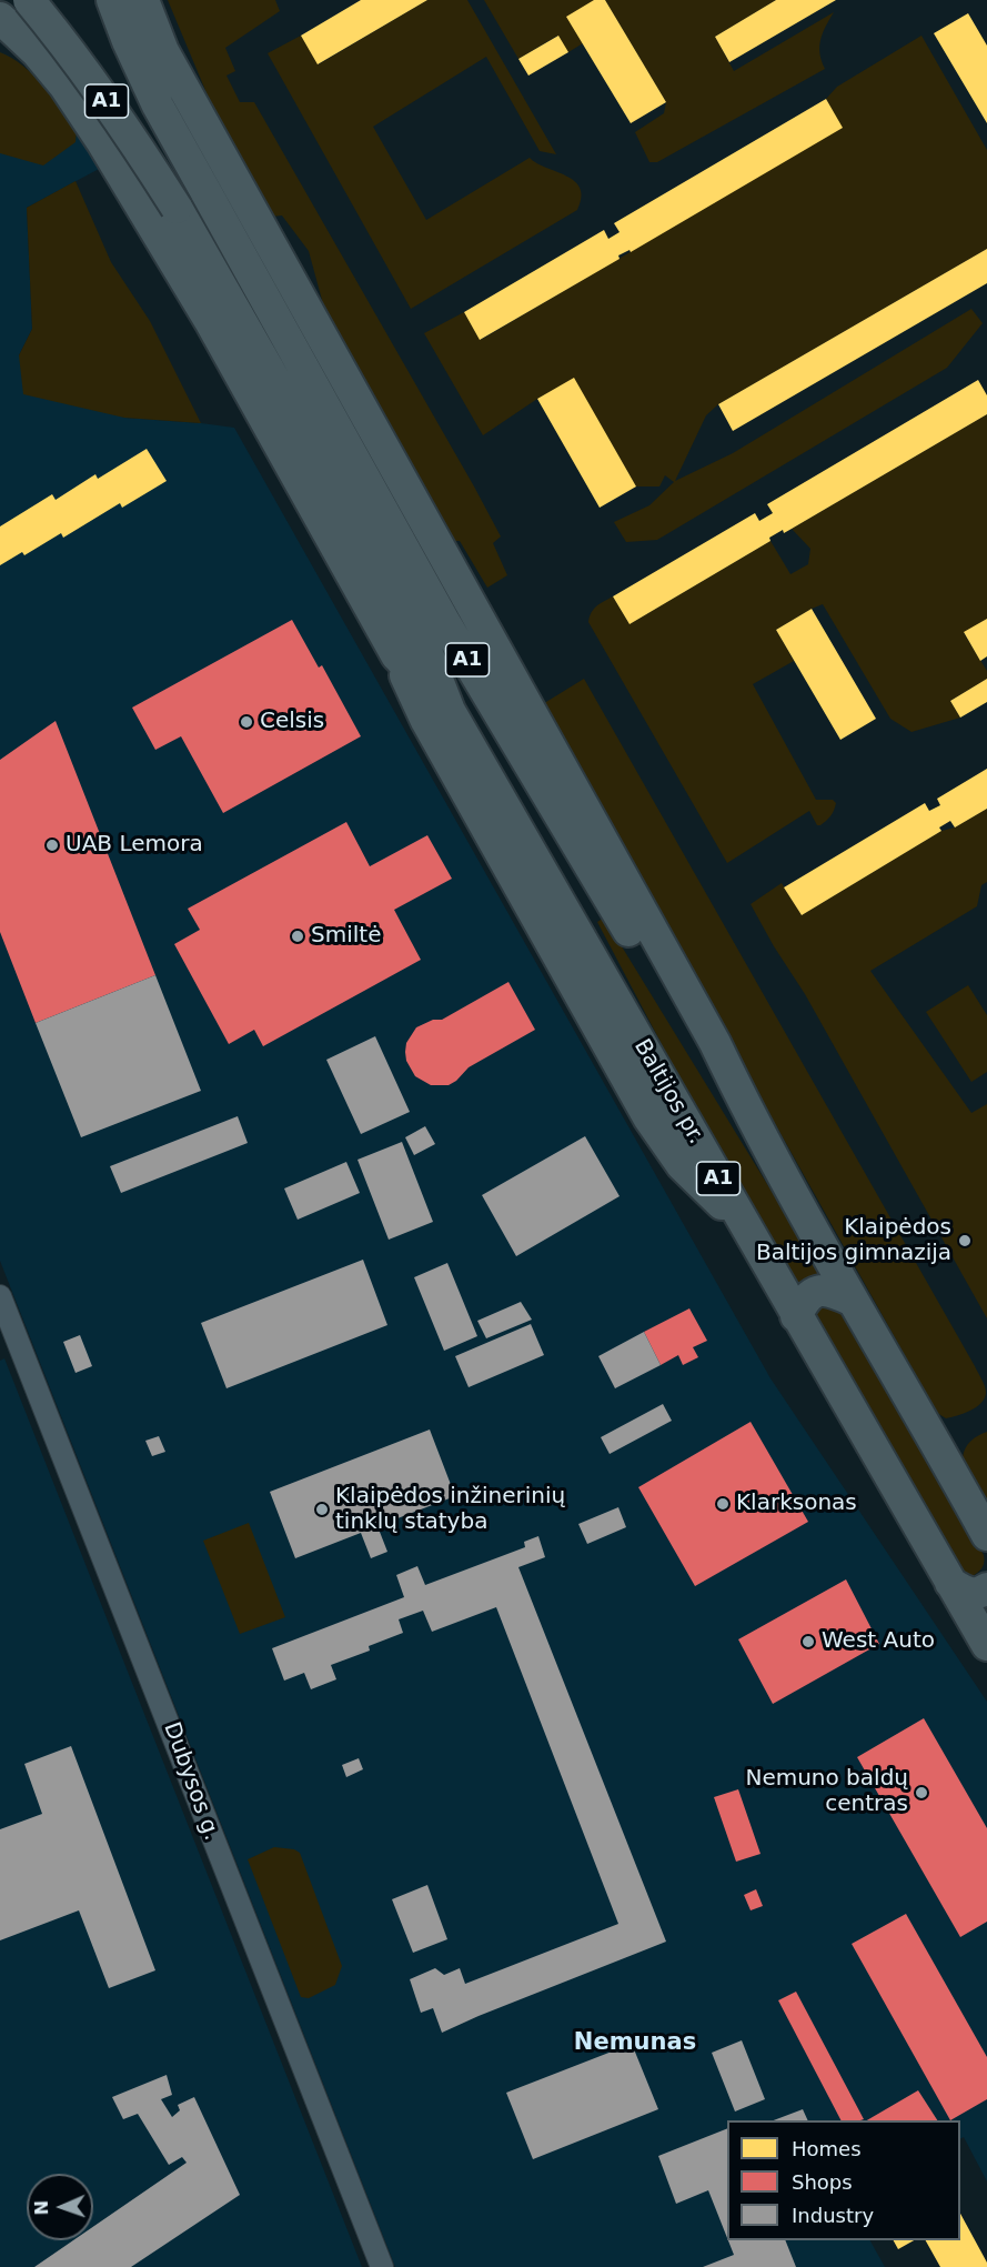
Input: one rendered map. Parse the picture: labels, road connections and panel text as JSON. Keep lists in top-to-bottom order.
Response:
{
  "streets": {
    "highway": ["A1", "Baltijos pr."],
    "street": ["Dubysos g."]
  },
  "crossings": [
    ["A1", "Baltijos pr."]
  ],
  "districts": ["Nemunas"],
  "places": [
    "Celsis",
    "UAB Lemora",
    "Smiltė",
    "Klaipėdos Baltijos gimnazija",
    "Klarksonas",
    "Klaipėdos inžinerinių tinklų statyba",
    "West Auto",
    "Nemuno baldų centras"
  ],
  "legend": ["Homes", "Shops", "Industry"],
  "north": "left"
}
